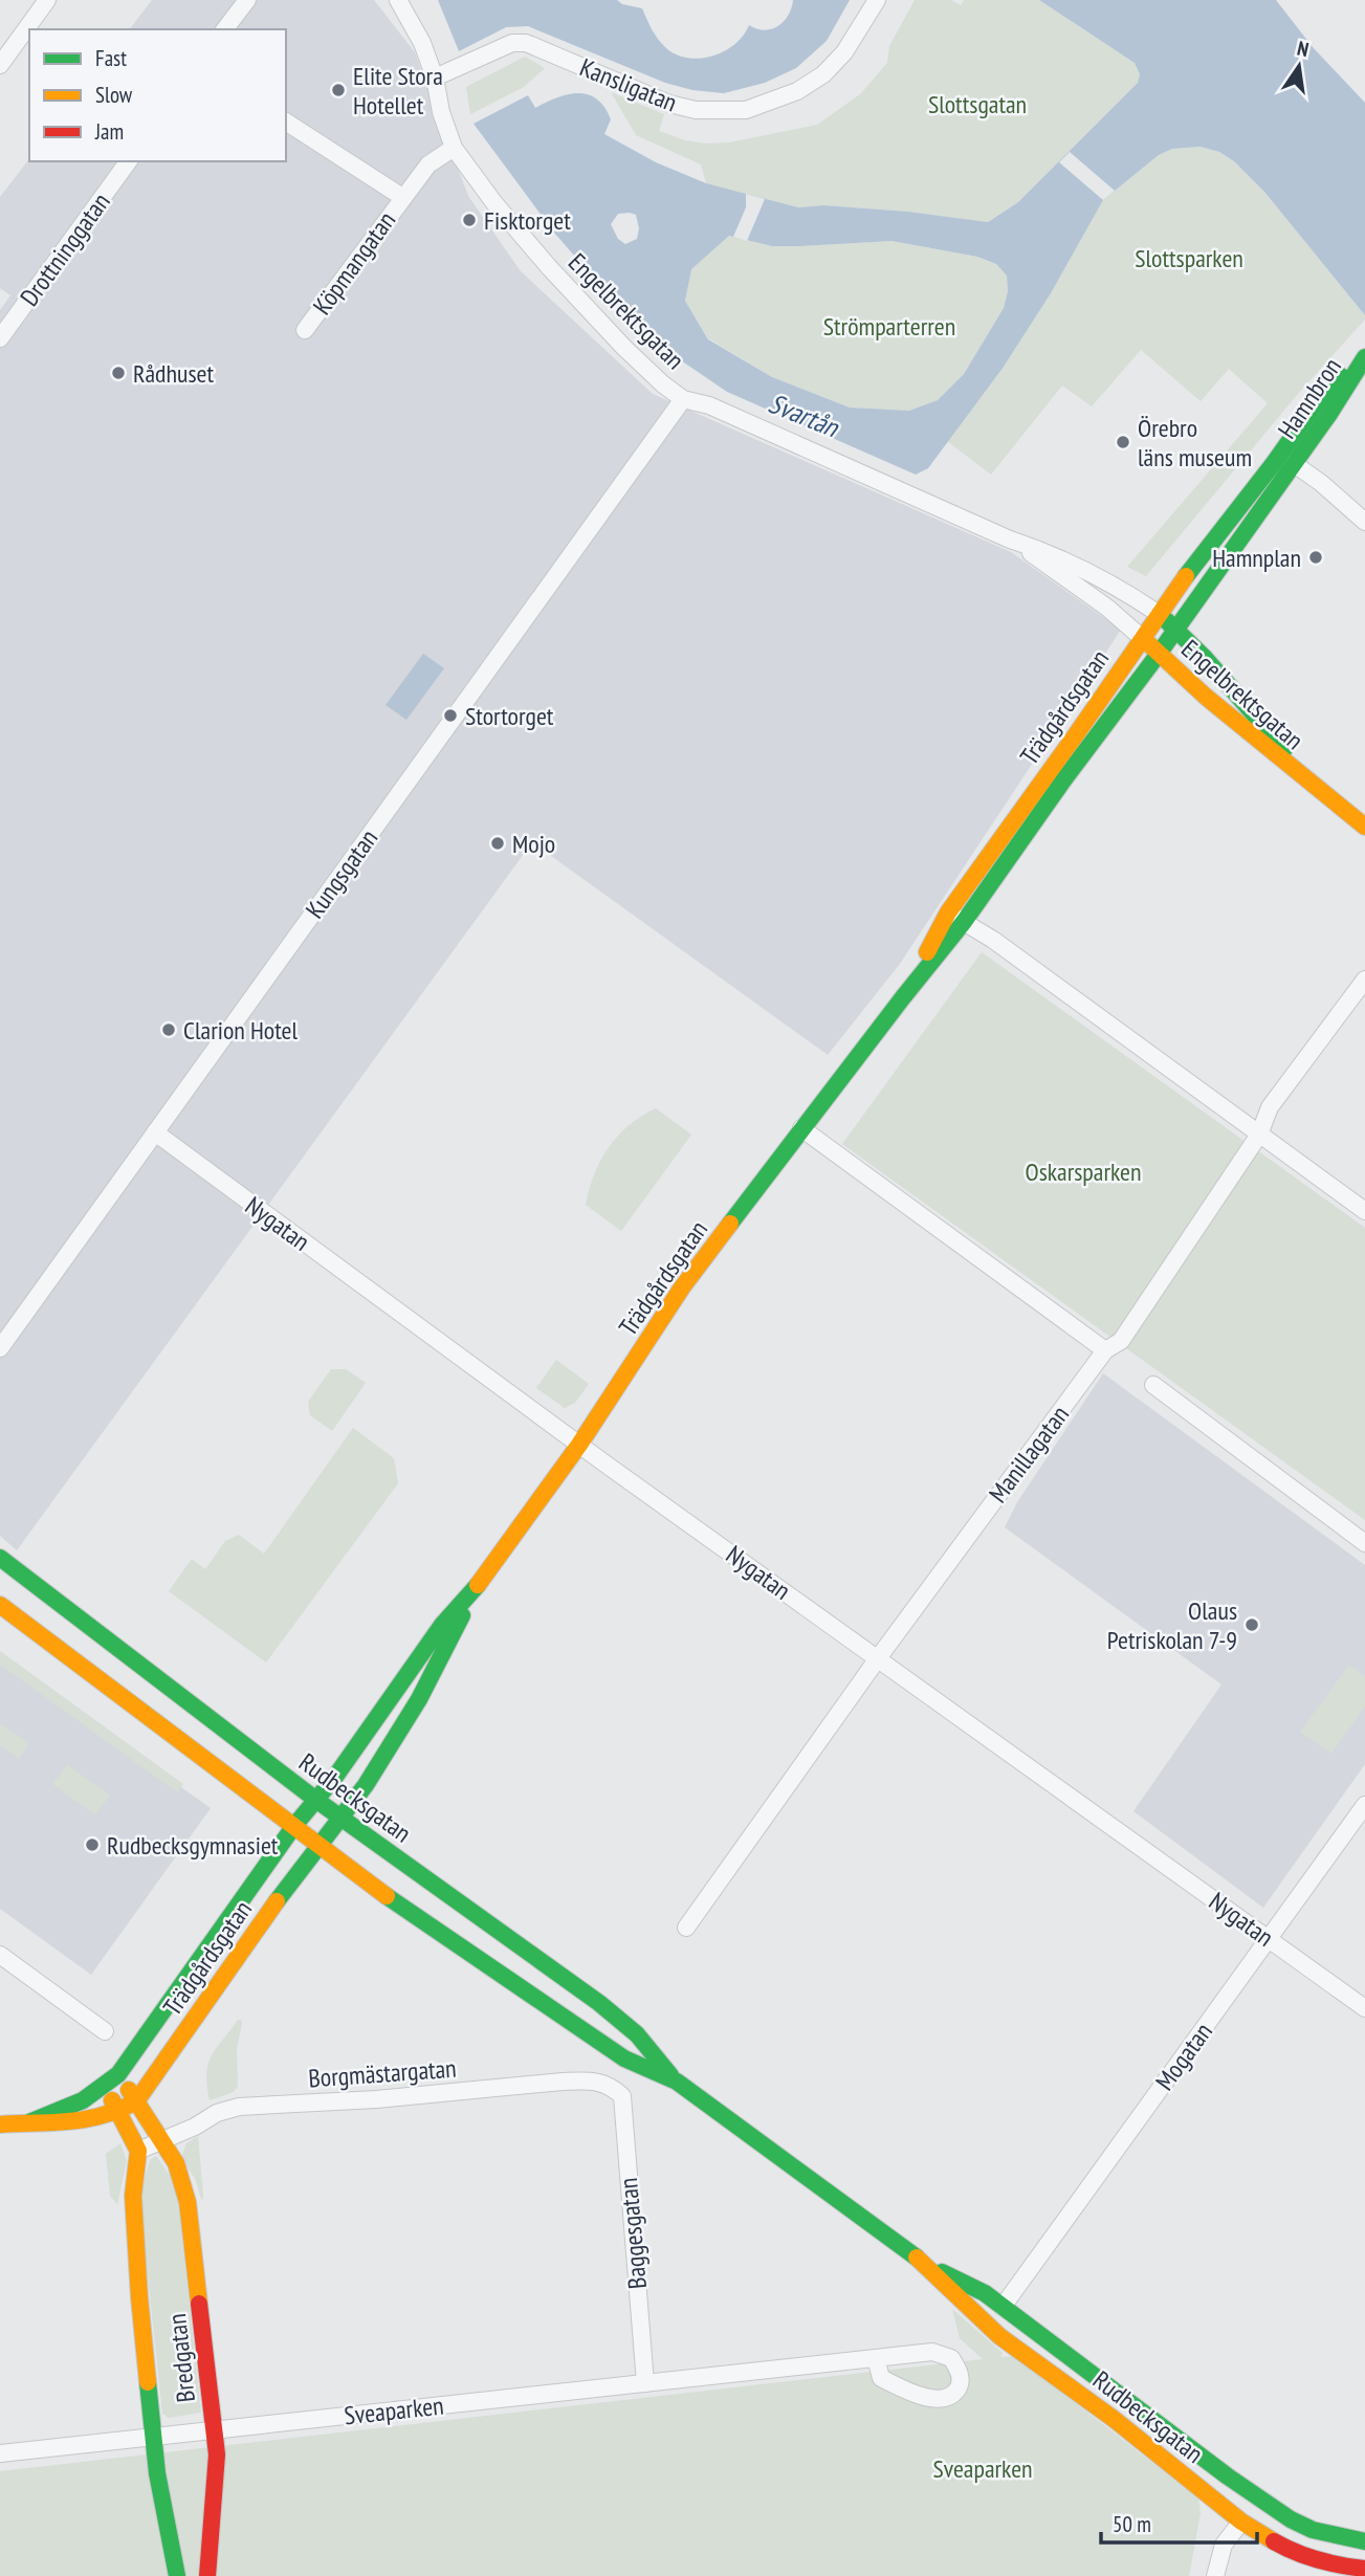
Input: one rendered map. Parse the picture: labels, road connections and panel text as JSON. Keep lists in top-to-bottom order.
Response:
{
  "streets": {
    "main road": [
      "Engelbrektsgatan",
      "Hamnbron",
      "Trädgårdsgatan",
      "Rudbecksgatan",
      "Bredgatan"
    ],
    "street": [
      "Kansligatan",
      "Drottninggatan",
      "Köpmangatan",
      "Kungsgatan",
      "Nygatan",
      "Manillagatan",
      "Mogatan",
      "Borgmästargatan",
      "Baggesgatan",
      "Sveaparken"
    ]
  },
  "crossings": [
    ["Kansligatan", "Engelbrektsgatan"],
    ["Köpmangatan", "Engelbrektsgatan"],
    ["Engelbrektsgatan", "Trädgårdsgatan"],
    ["Engelbrektsgatan", "Kungsgatan"],
    ["Hamnbron", "Trädgårdsgatan"],
    ["Trädgårdsgatan", "Nygatan"],
    ["Trädgårdsgatan", "Rudbecksgatan"],
    ["Kungsgatan", "Nygatan"],
    ["Nygatan", "Manillagatan"],
    ["Nygatan", "Mogatan"],
    ["Rudbecksgatan", "Mogatan"],
    ["Borgmästargatan", "Baggesgatan"],
    ["Borgmästargatan", "Bredgatan"],
    ["Baggesgatan", "Sveaparken"],
    ["Bredgatan", "Sveaparken"]
  ],
  "water": ["Svartån"],
  "parks": [
    "Slottsgatan",
    "Slottsparken",
    "Strömparterren",
    "Oskarsparken",
    "Sveaparken"
  ],
  "places": [
    "Elite Stora Hotellet",
    "Fisktorget",
    "Rådhuset",
    "Örebro läns museum",
    "Hamnplan",
    "Stortorget",
    "Mojo",
    "Clarion Hotel",
    "Olaus Petriskolan 7-9",
    "Rudbecksgymnasiet"
  ],
  "legend": ["Fast", "Slow", "Jam"],
  "scale_bar": "50 m",
  "north": "top"
}
